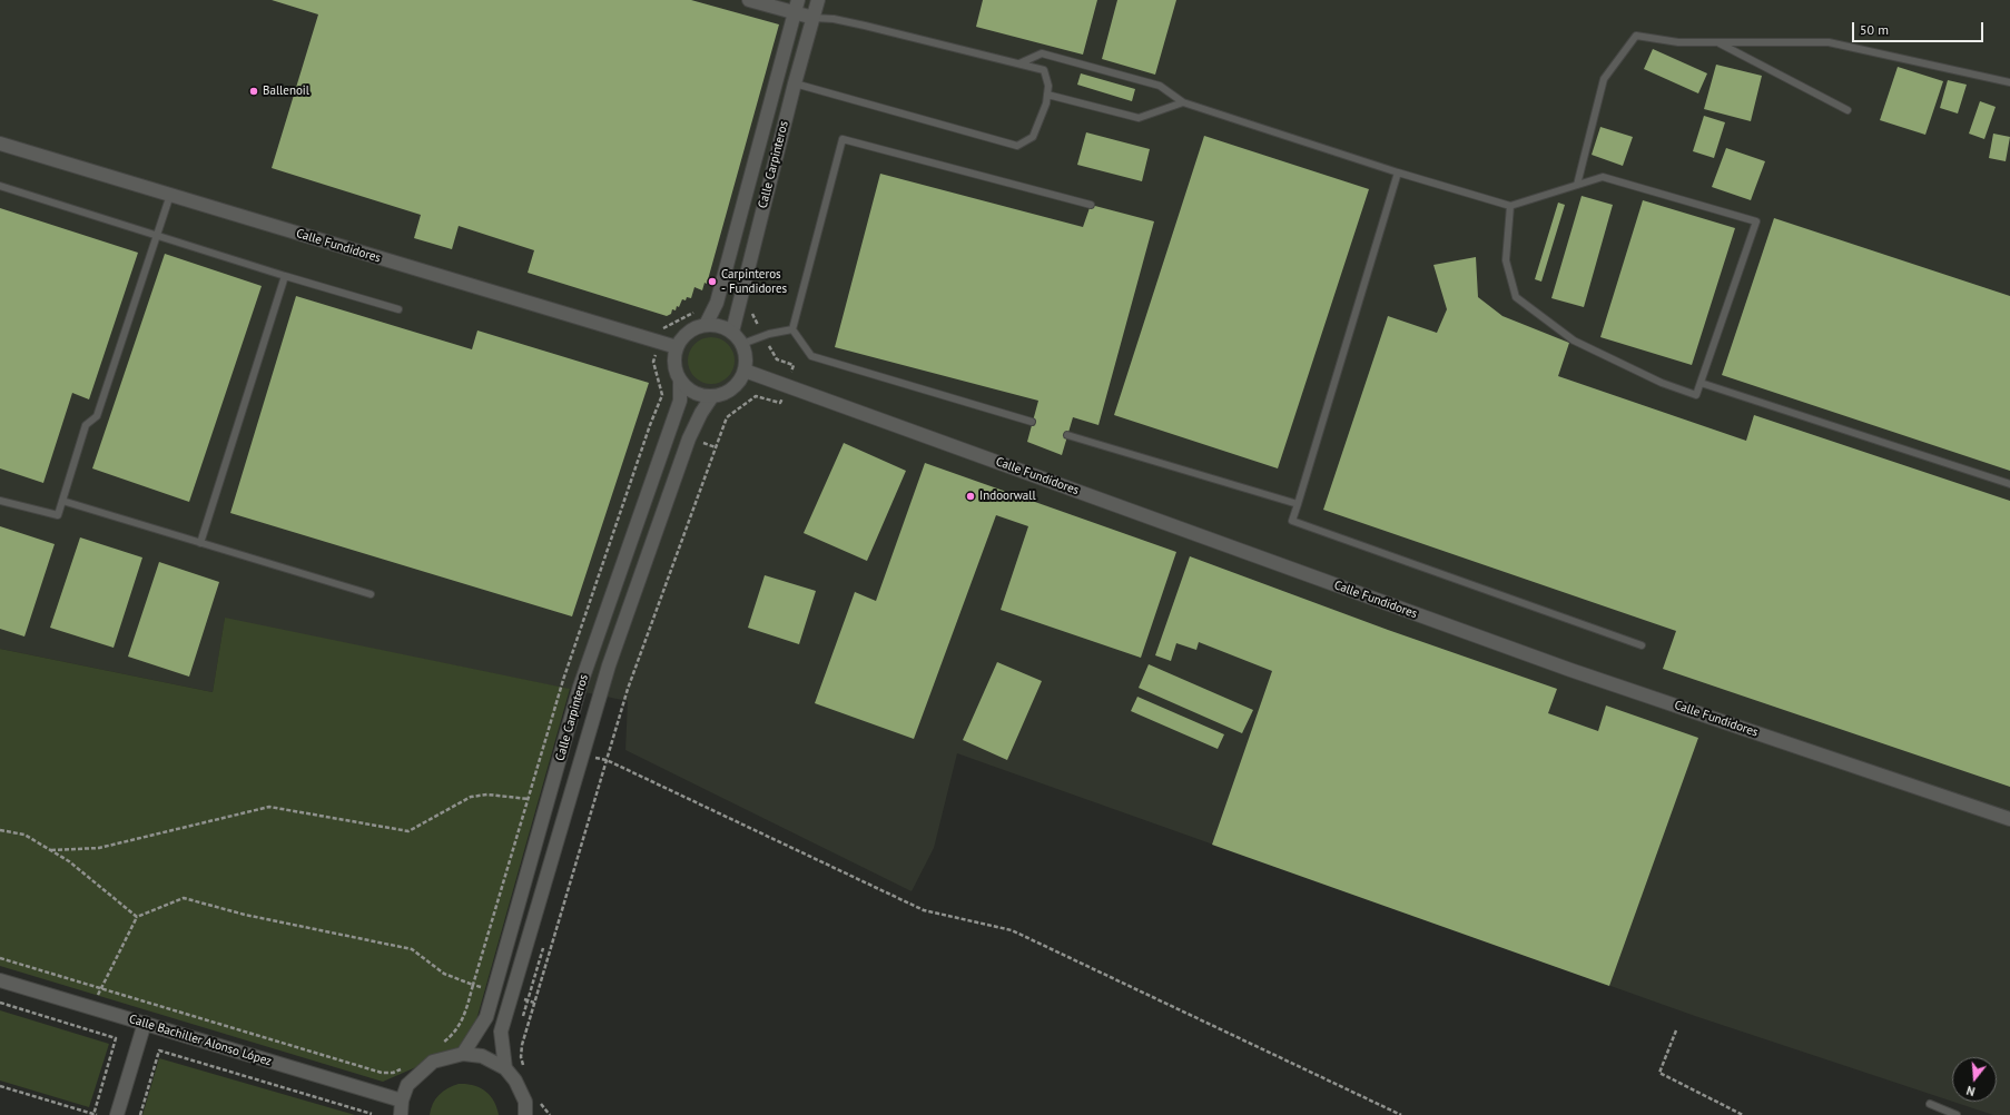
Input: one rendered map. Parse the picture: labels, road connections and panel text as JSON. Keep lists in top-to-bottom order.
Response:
{
  "streets": {
    "street": ["Calle Carpinteros", "Calle Fundidores", "Calle Bachiller Alonso López"]
  },
  "crossings": [
    ["Calle Carpinteros", "Calle Fundidores"]
  ],
  "places": ["Ballenoil", "Carpinteros - Fundidores", "Indoorwall"],
  "scale_bar": "50 m",
  "north": "bottom"
}
